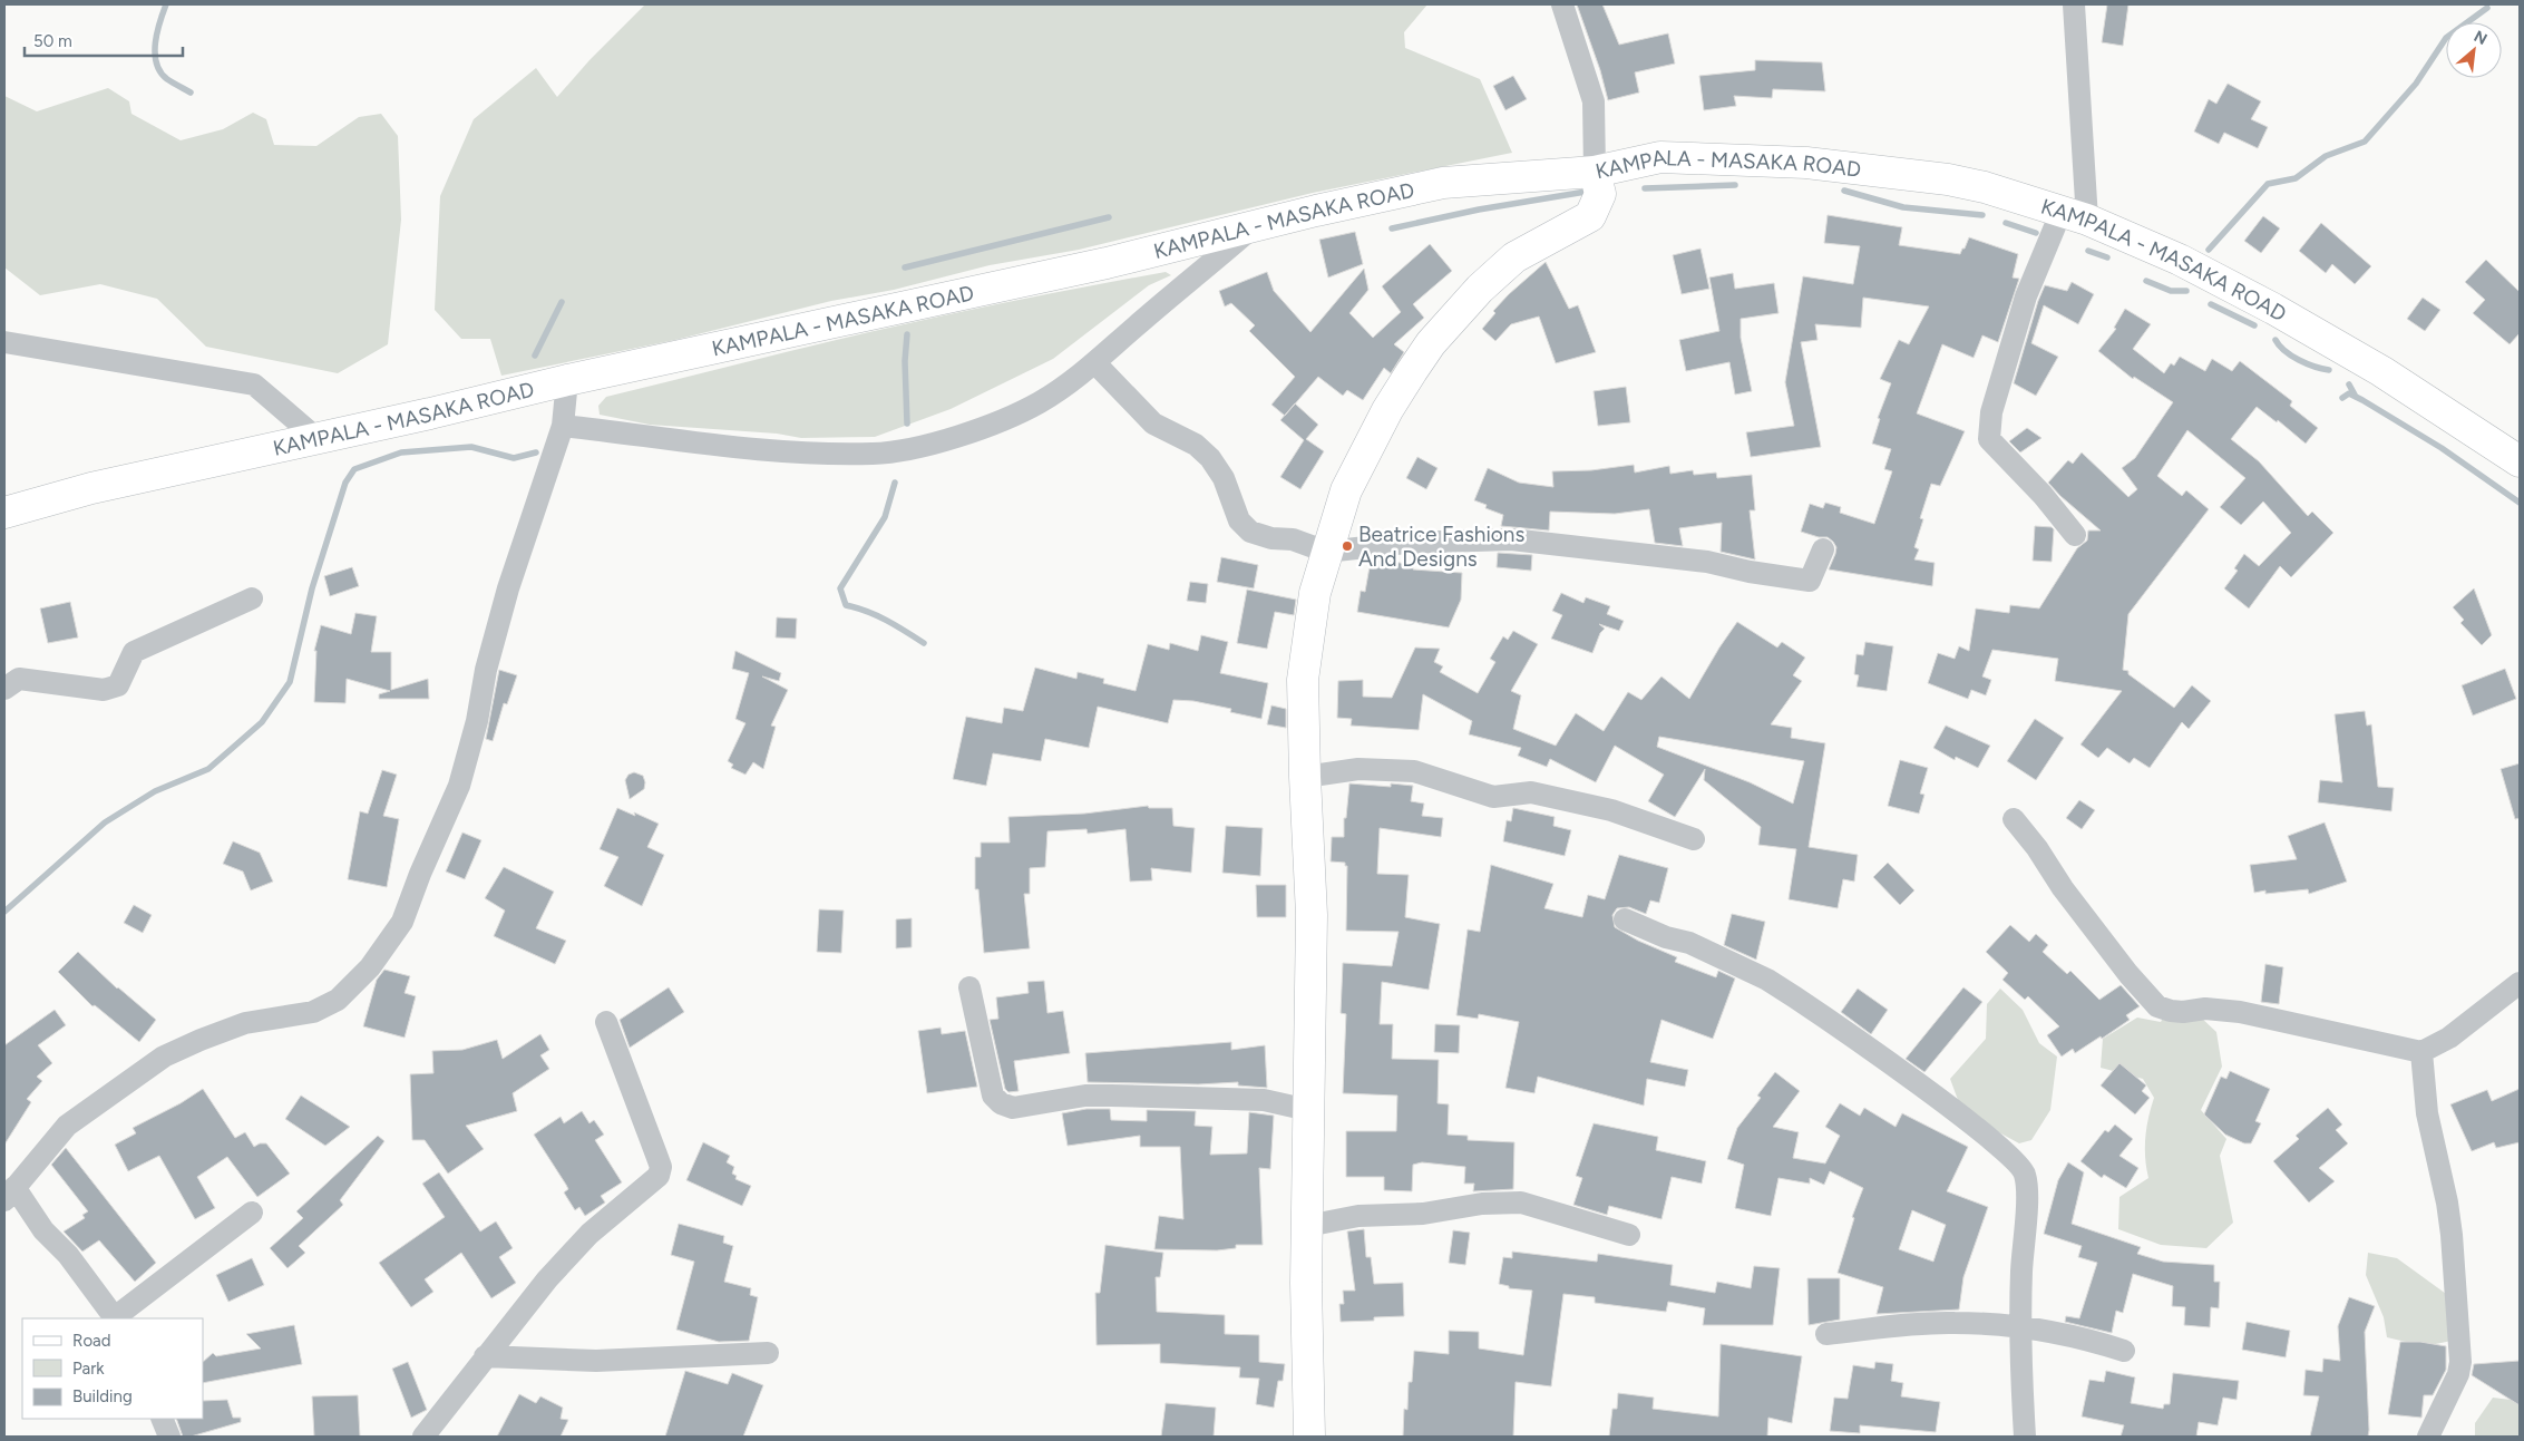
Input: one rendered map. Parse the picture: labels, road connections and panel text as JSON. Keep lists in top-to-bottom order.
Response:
{
  "streets": {
    "main road": ["KAMPALA - MASAKA ROAD"]
  },
  "places": ["Beatrice Fashions And Designs"],
  "legend": ["Road", "Park", "Building"],
  "scale_bar": "50 m",
  "north": "top right"
}
